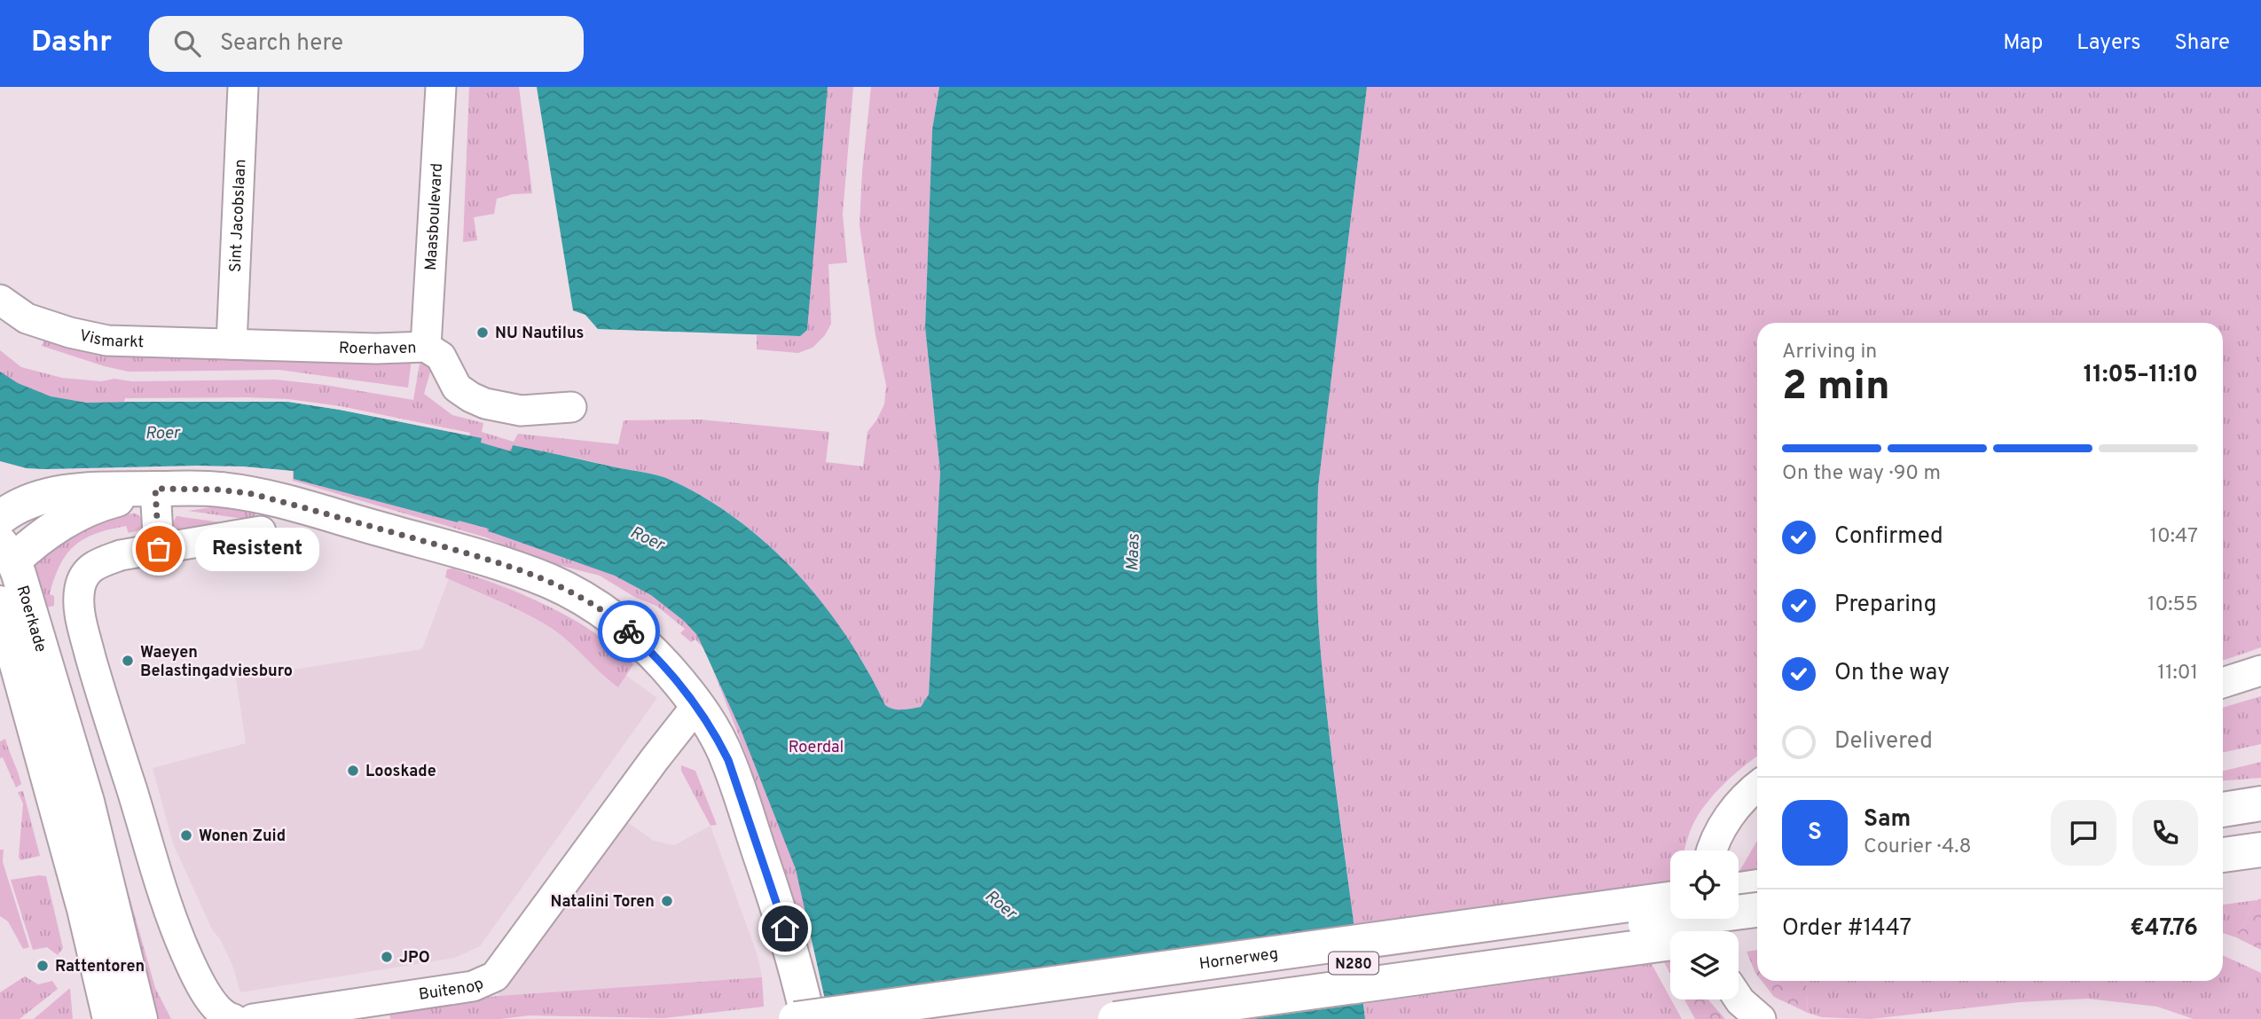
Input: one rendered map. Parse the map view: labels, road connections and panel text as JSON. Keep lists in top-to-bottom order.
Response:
{
  "streets": {
    "main road": ["Roerkade", "Hornerweg", "N280"],
    "street": [
      "Sint Jacobslaan",
      "Maasboulevard",
      "Vismarkt",
      "Roerhaven",
      "Buitenop"
    ]
  },
  "crossings": [
    ["Sint Jacobslaan", "Vismarkt"],
    ["Sint Jacobslaan", "Roerhaven"],
    ["Maasboulevard", "Roerhaven"],
    ["Vismarkt", "Roerhaven"]
  ],
  "water": ["Roer", "Maas"],
  "parks": ["Roerdal"],
  "places": [
    "NU Nautilus",
    "Resistent",
    "Waeyen Belastingadviesburo",
    "Looskade",
    "Wonen Zuid",
    "Natalini Toren",
    "JPO",
    "Rattentoren"
  ],
  "page": {
    "header": "Dashr",
    "search": "Search here",
    "nav": ["Map", "Layers", "Share"],
    "heading": ["2 min", "Arriving in", "11:05–11:10"],
    "panel": [
      "Sam",
      "Courier · 4.8",
      "Order #1447",
      "€47.76"
    ],
    "bar": "On the way · 90 m",
    "list": [
      ["Confirmed", "10:47"],
      ["Preparing", "10:55"],
      ["On the way", "11:01"],
      "Delivered"
    ],
    "bubble": "Resistent",
    "round": "S"
  }
}
